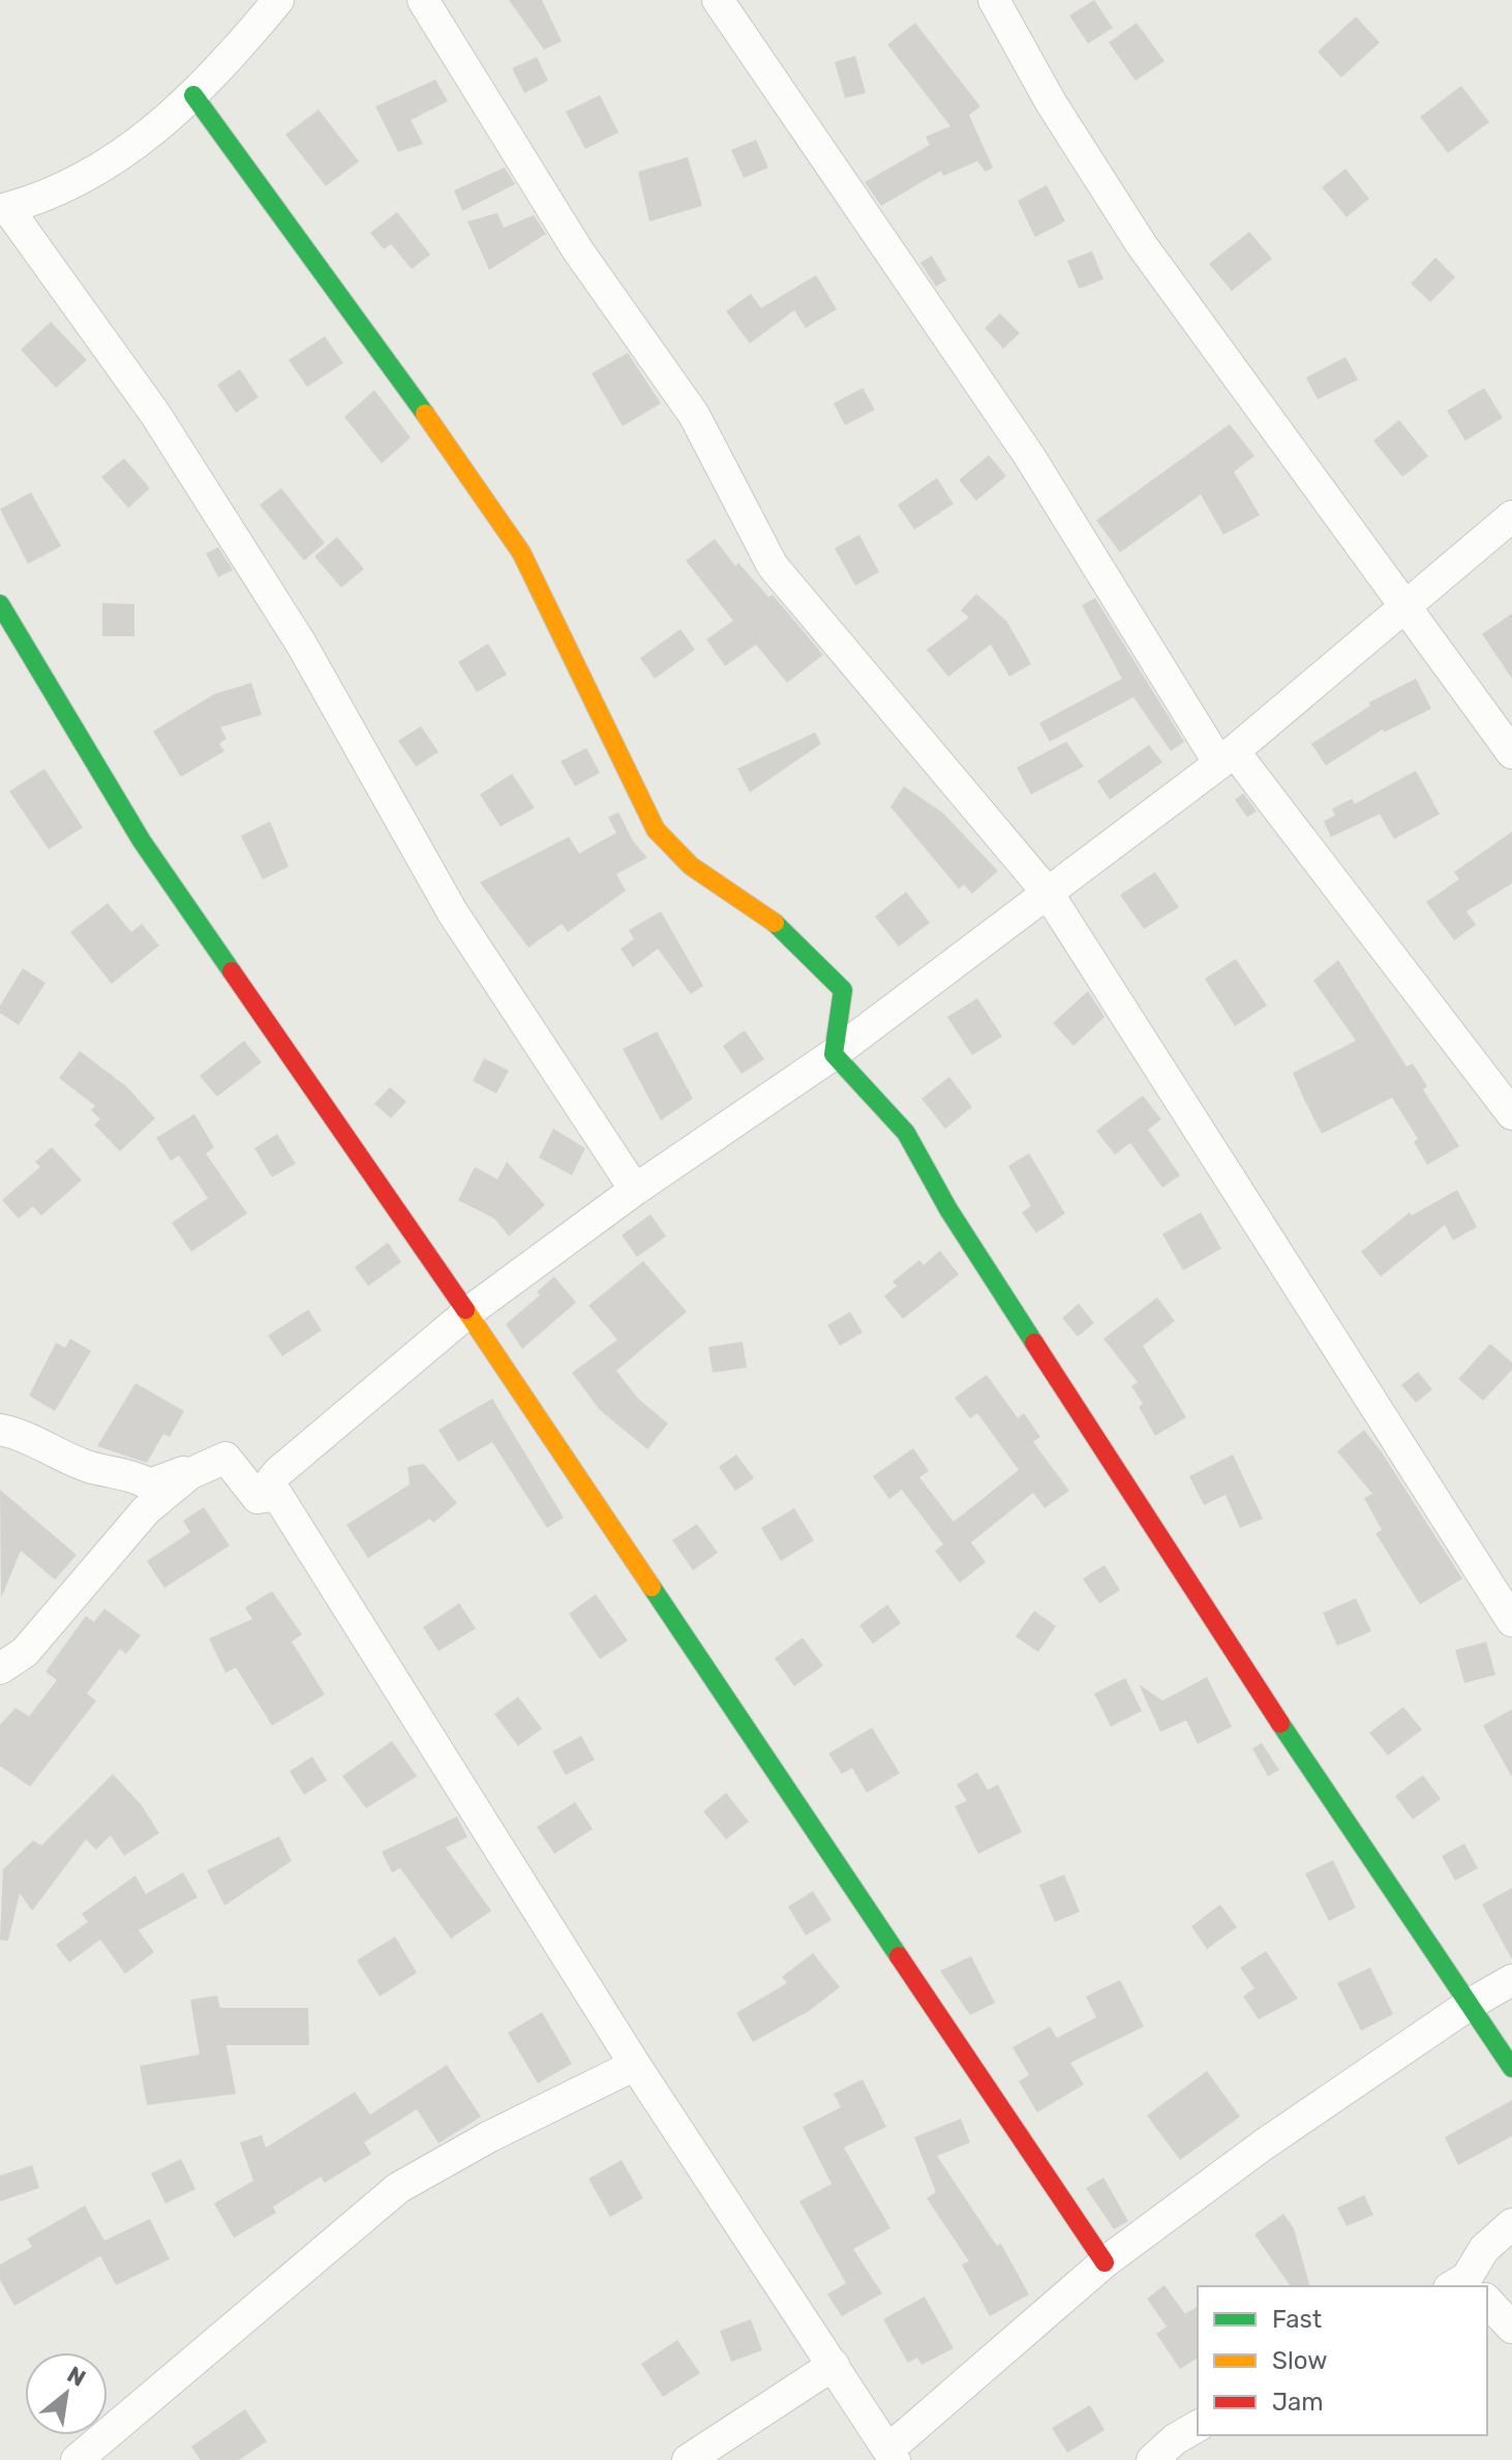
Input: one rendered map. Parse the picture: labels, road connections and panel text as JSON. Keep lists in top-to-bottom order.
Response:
{
  "legend": ["Fast", "Slow", "Jam"],
  "north": "top right"
}
